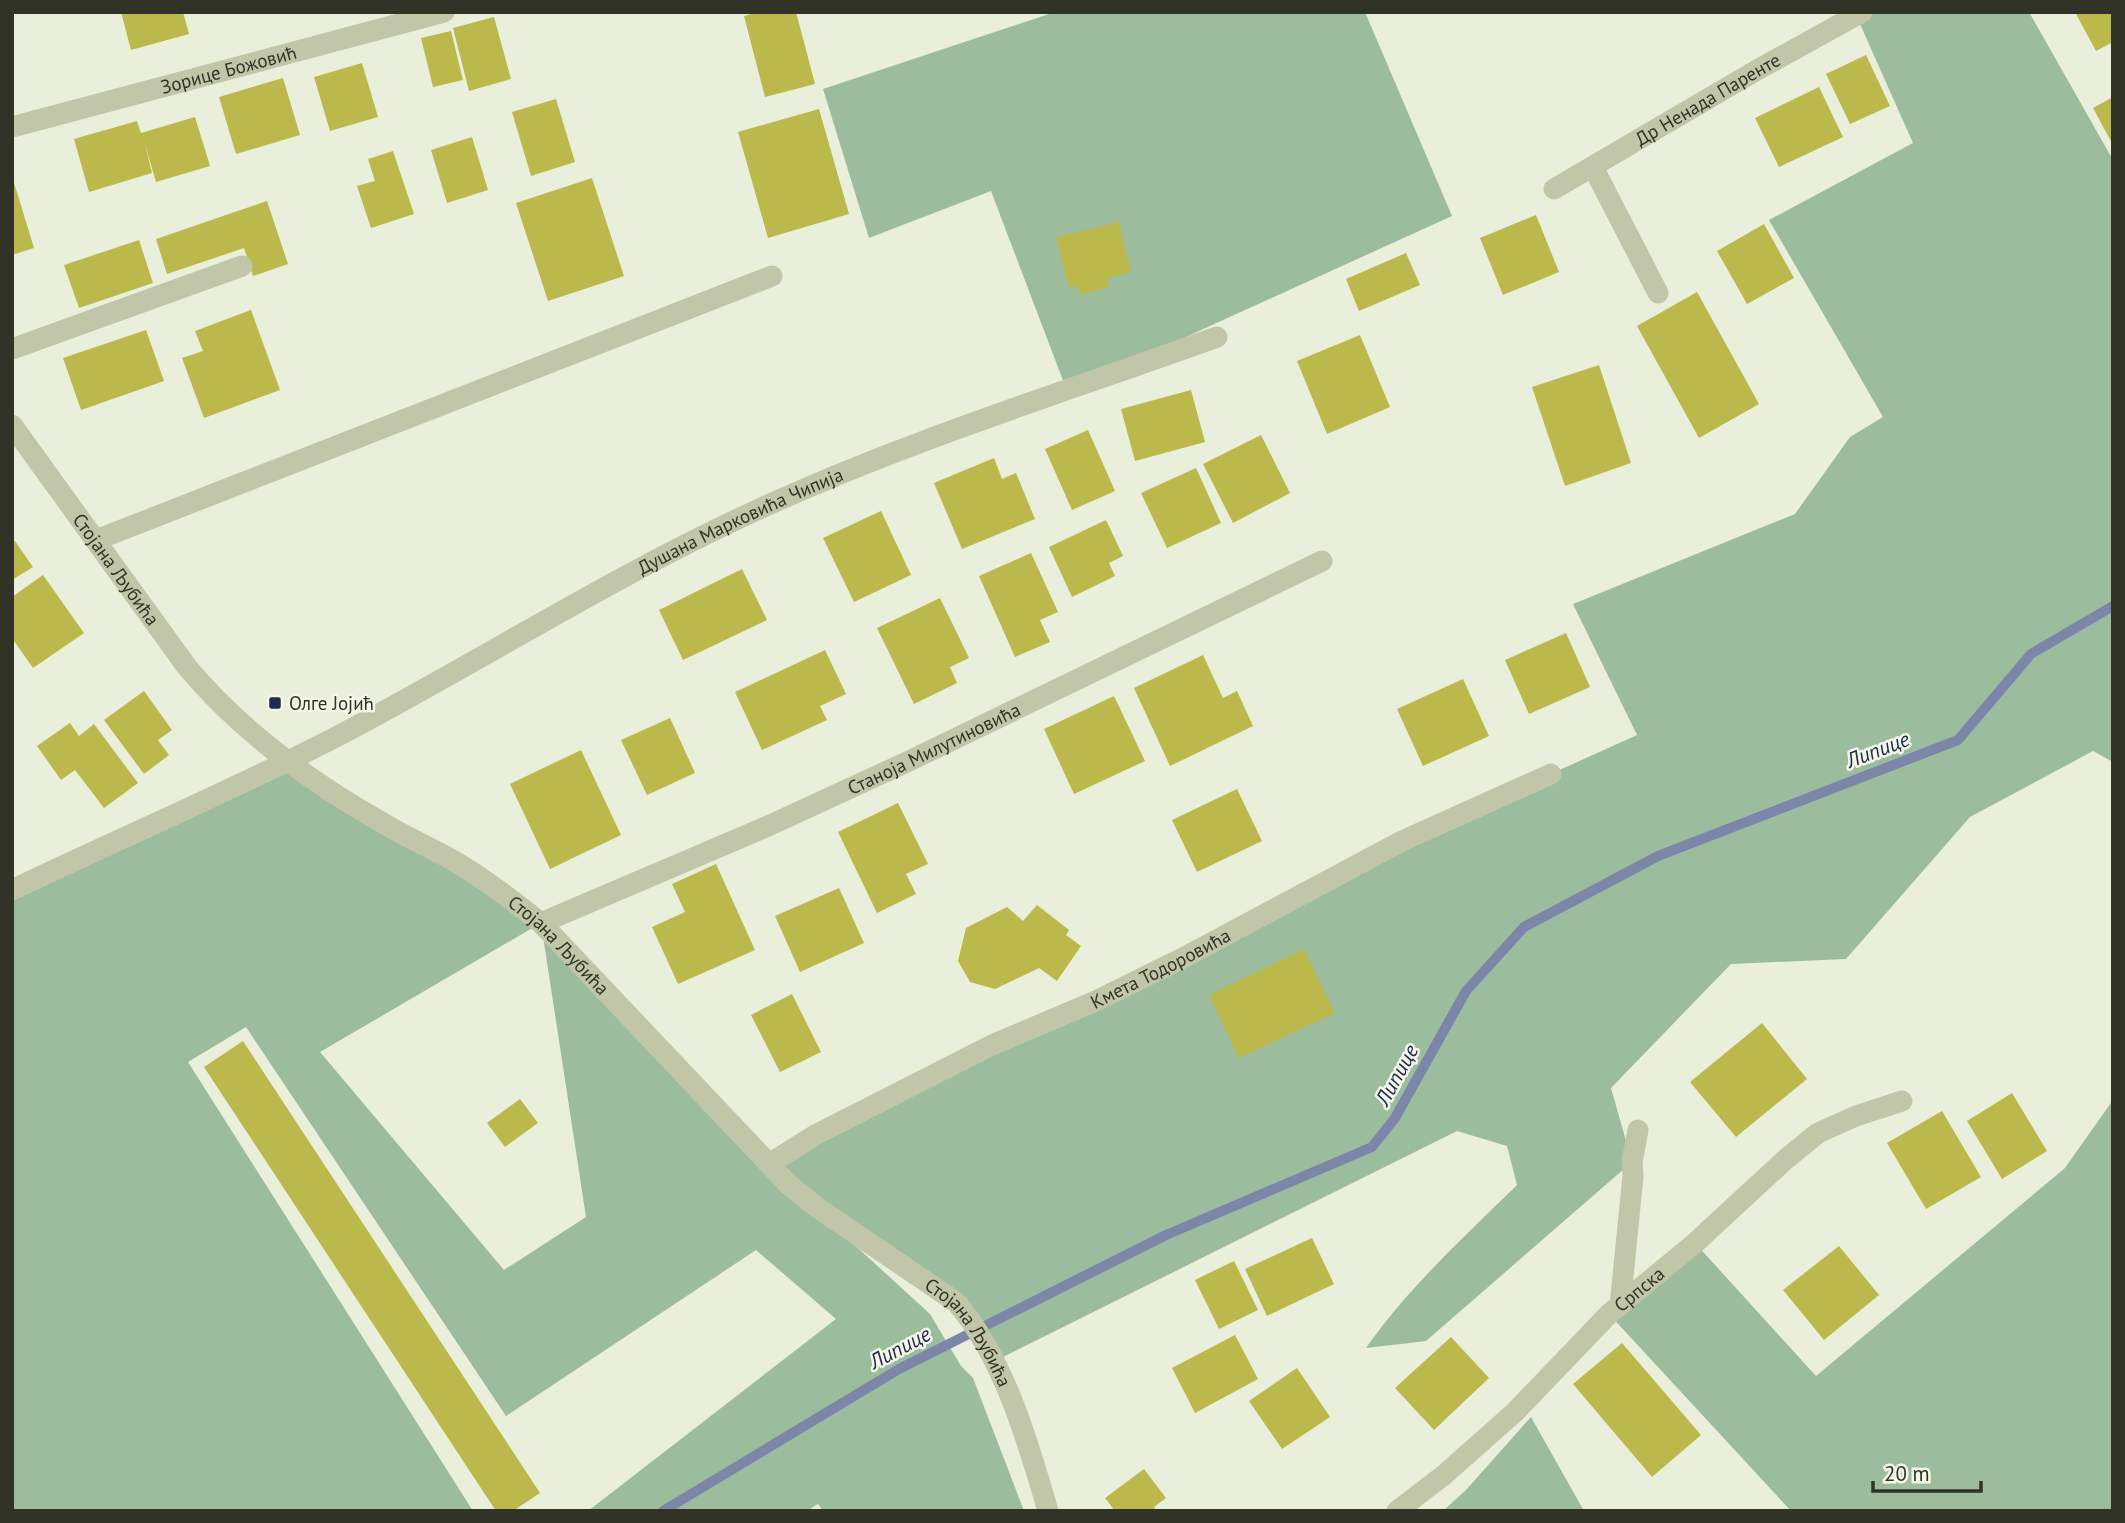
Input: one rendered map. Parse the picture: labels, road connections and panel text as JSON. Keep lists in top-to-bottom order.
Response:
{
  "streets": {
    "street": [
      "Зорице Божовић",
      "Др Ненада Паренте",
      "Душана Марковића Чипија",
      "Стојана Љубића",
      "Станоја Милутиновића",
      "Кмета Тодоровића",
      "Српска"
    ]
  },
  "crossings": [
    ["Душана Марковића Чипија", "Стојана Љубића"],
    ["Стојана Љубића", "Станоја Милутиновића"],
    ["Стојана Љубића", "Кмета Тодоровића"]
  ],
  "water": ["Липице"],
  "places": {
    "transit": ["Олге Јојић"]
  },
  "scale_bar": "20 m"
}
